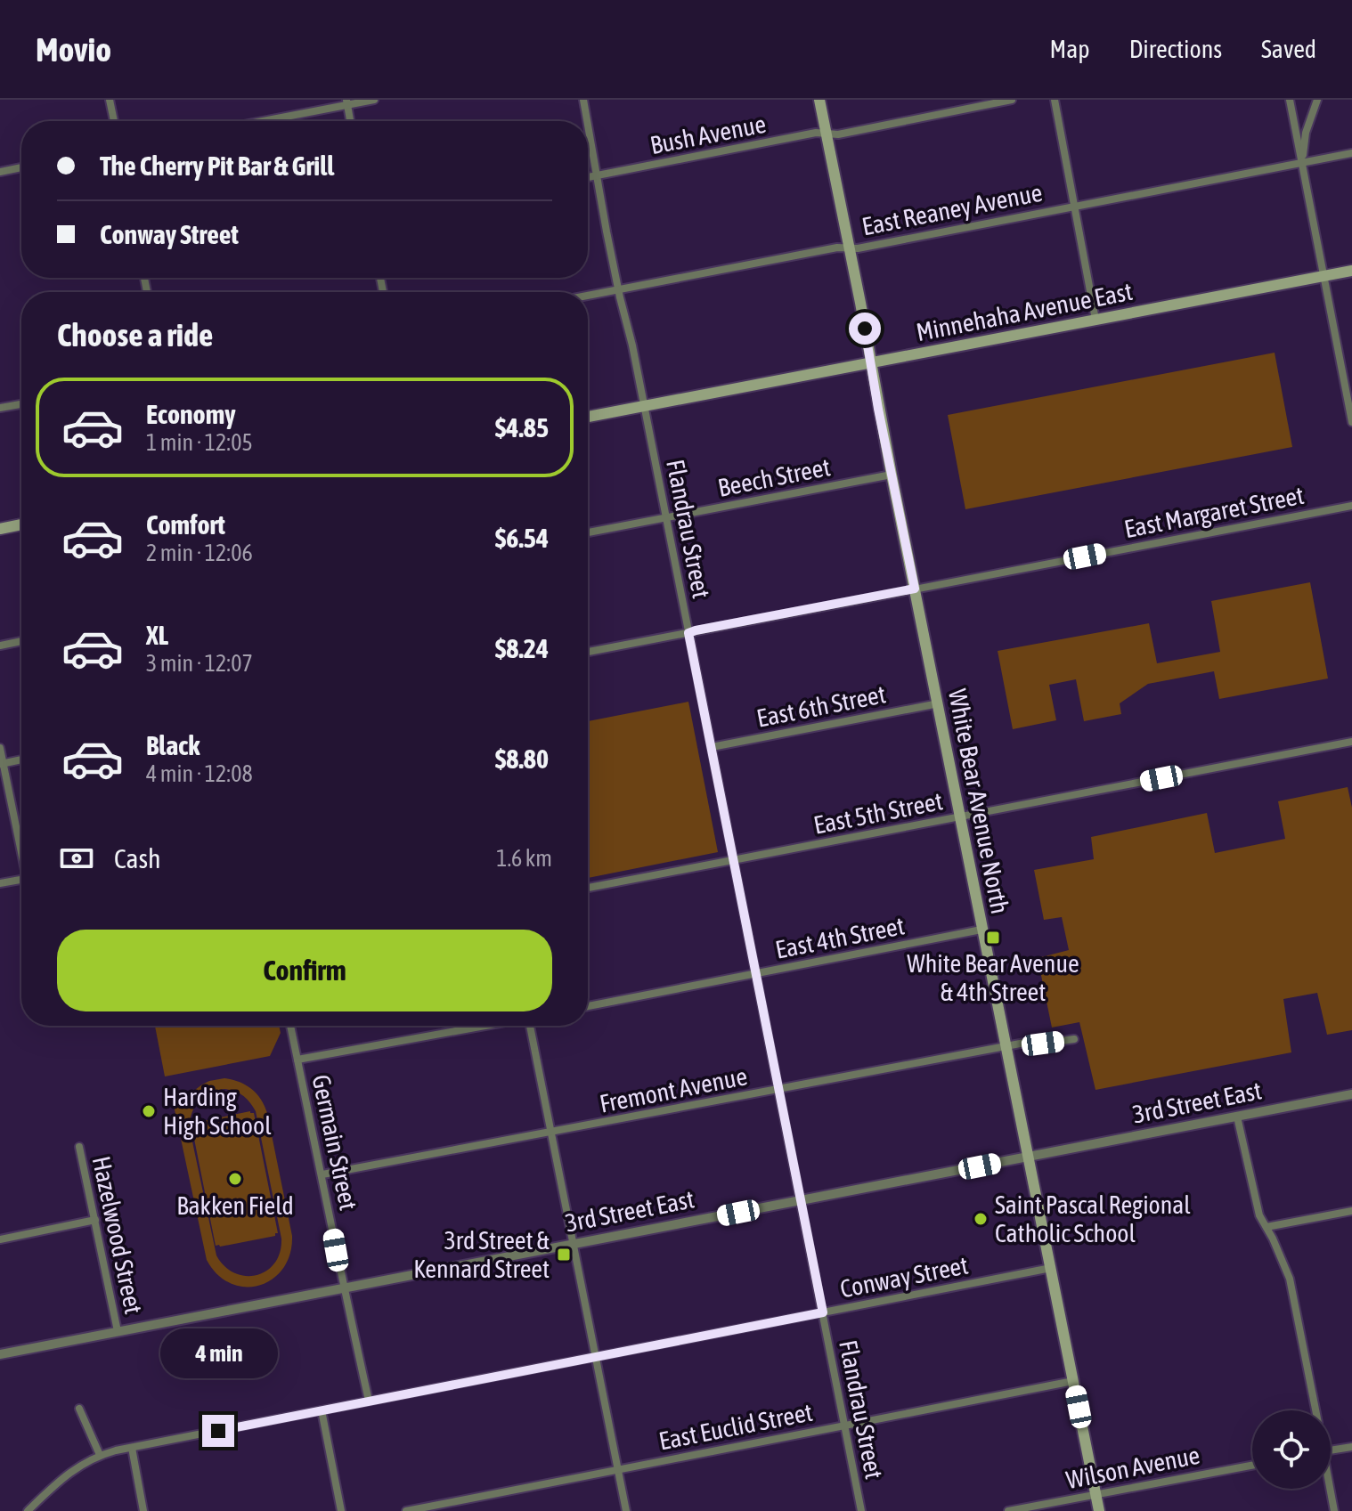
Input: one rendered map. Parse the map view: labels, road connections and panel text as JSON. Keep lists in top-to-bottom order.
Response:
{
  "streets": {
    "main road": ["Minnehaha Avenue East", "White Bear Avenue North"],
    "street": [
      "Bush Avenue",
      "East Reaney Avenue",
      "Beech Street",
      "East Margaret Street",
      "Flandrau Street",
      "East 6th Street",
      "East 5th Street",
      "East 4th Street",
      "Fremont Avenue",
      "3rd Street East",
      "Germain Street",
      "Hazelwood Street",
      "Conway Street",
      "East Euclid Street",
      "Wilson Avenue"
    ]
  },
  "crossings": [
    ["Bush Avenue", "Flandrau Street"],
    ["Bush Avenue", "White Bear Avenue North"],
    ["East Reaney Avenue", "Flandrau Street"],
    ["East Reaney Avenue", "White Bear Avenue North"],
    ["Minnehaha Avenue East", "Flandrau Street"],
    ["Minnehaha Avenue East", "White Bear Avenue North"],
    ["Beech Street", "Flandrau Street"],
    ["Beech Street", "White Bear Avenue North"],
    ["East Margaret Street", "Flandrau Street"],
    ["East Margaret Street", "White Bear Avenue North"],
    ["Flandrau Street", "East 6th Street"],
    ["Flandrau Street", "East 5th Street"],
    ["Flandrau Street", "East 4th Street"],
    ["Flandrau Street", "Fremont Avenue"],
    ["Flandrau Street", "3rd Street East"],
    ["Flandrau Street", "Conway Street"],
    ["Flandrau Street", "East Euclid Street"],
    ["East 6th Street", "White Bear Avenue North"],
    ["White Bear Avenue North", "East 5th Street"],
    ["White Bear Avenue North", "East 4th Street"],
    ["White Bear Avenue North", "Fremont Avenue"],
    ["White Bear Avenue North", "3rd Street East"],
    ["White Bear Avenue North", "Conway Street"],
    ["White Bear Avenue North", "East Euclid Street"],
    ["White Bear Avenue North", "Wilson Avenue"],
    ["Fremont Avenue", "Germain Street"],
    ["3rd Street East", "Germain Street"],
    ["3rd Street East", "Hazelwood Street"],
    ["Germain Street", "Conway Street"]
  ],
  "places": {
    "transit": ["White Bear Avenue & 4th Street", "3rd Street & Kennard Street"],
    "other": ["Harding High School", "Bakken Field", "Saint Pascal Regional Catholic School"]
  },
  "page": {
    "header": "Movio",
    "nav": ["Map", "Directions", "Saved"],
    "banner": ["The Cherry Pit Bar & Grill", "Conway Street"],
    "heading": "Choose a ride",
    "list": [
      {
        "name": "Economy",
        "note": "1 min · 12:05",
        "value": "$4.85"
      },
      {
        "name": "Comfort",
        "note": "2 min · 12:06",
        "value": "$6.54"
      },
      {
        "name": "XL",
        "note": "3 min · 12:07",
        "value": "$8.24"
      },
      {
        "name": "Black",
        "note": "4 min · 12:08",
        "value": "$8.80"
      }
    ],
    "pay": ["Cash", "1.6 km"],
    "buttons": "Confirm",
    "bubble": "4 min"
  }
}
